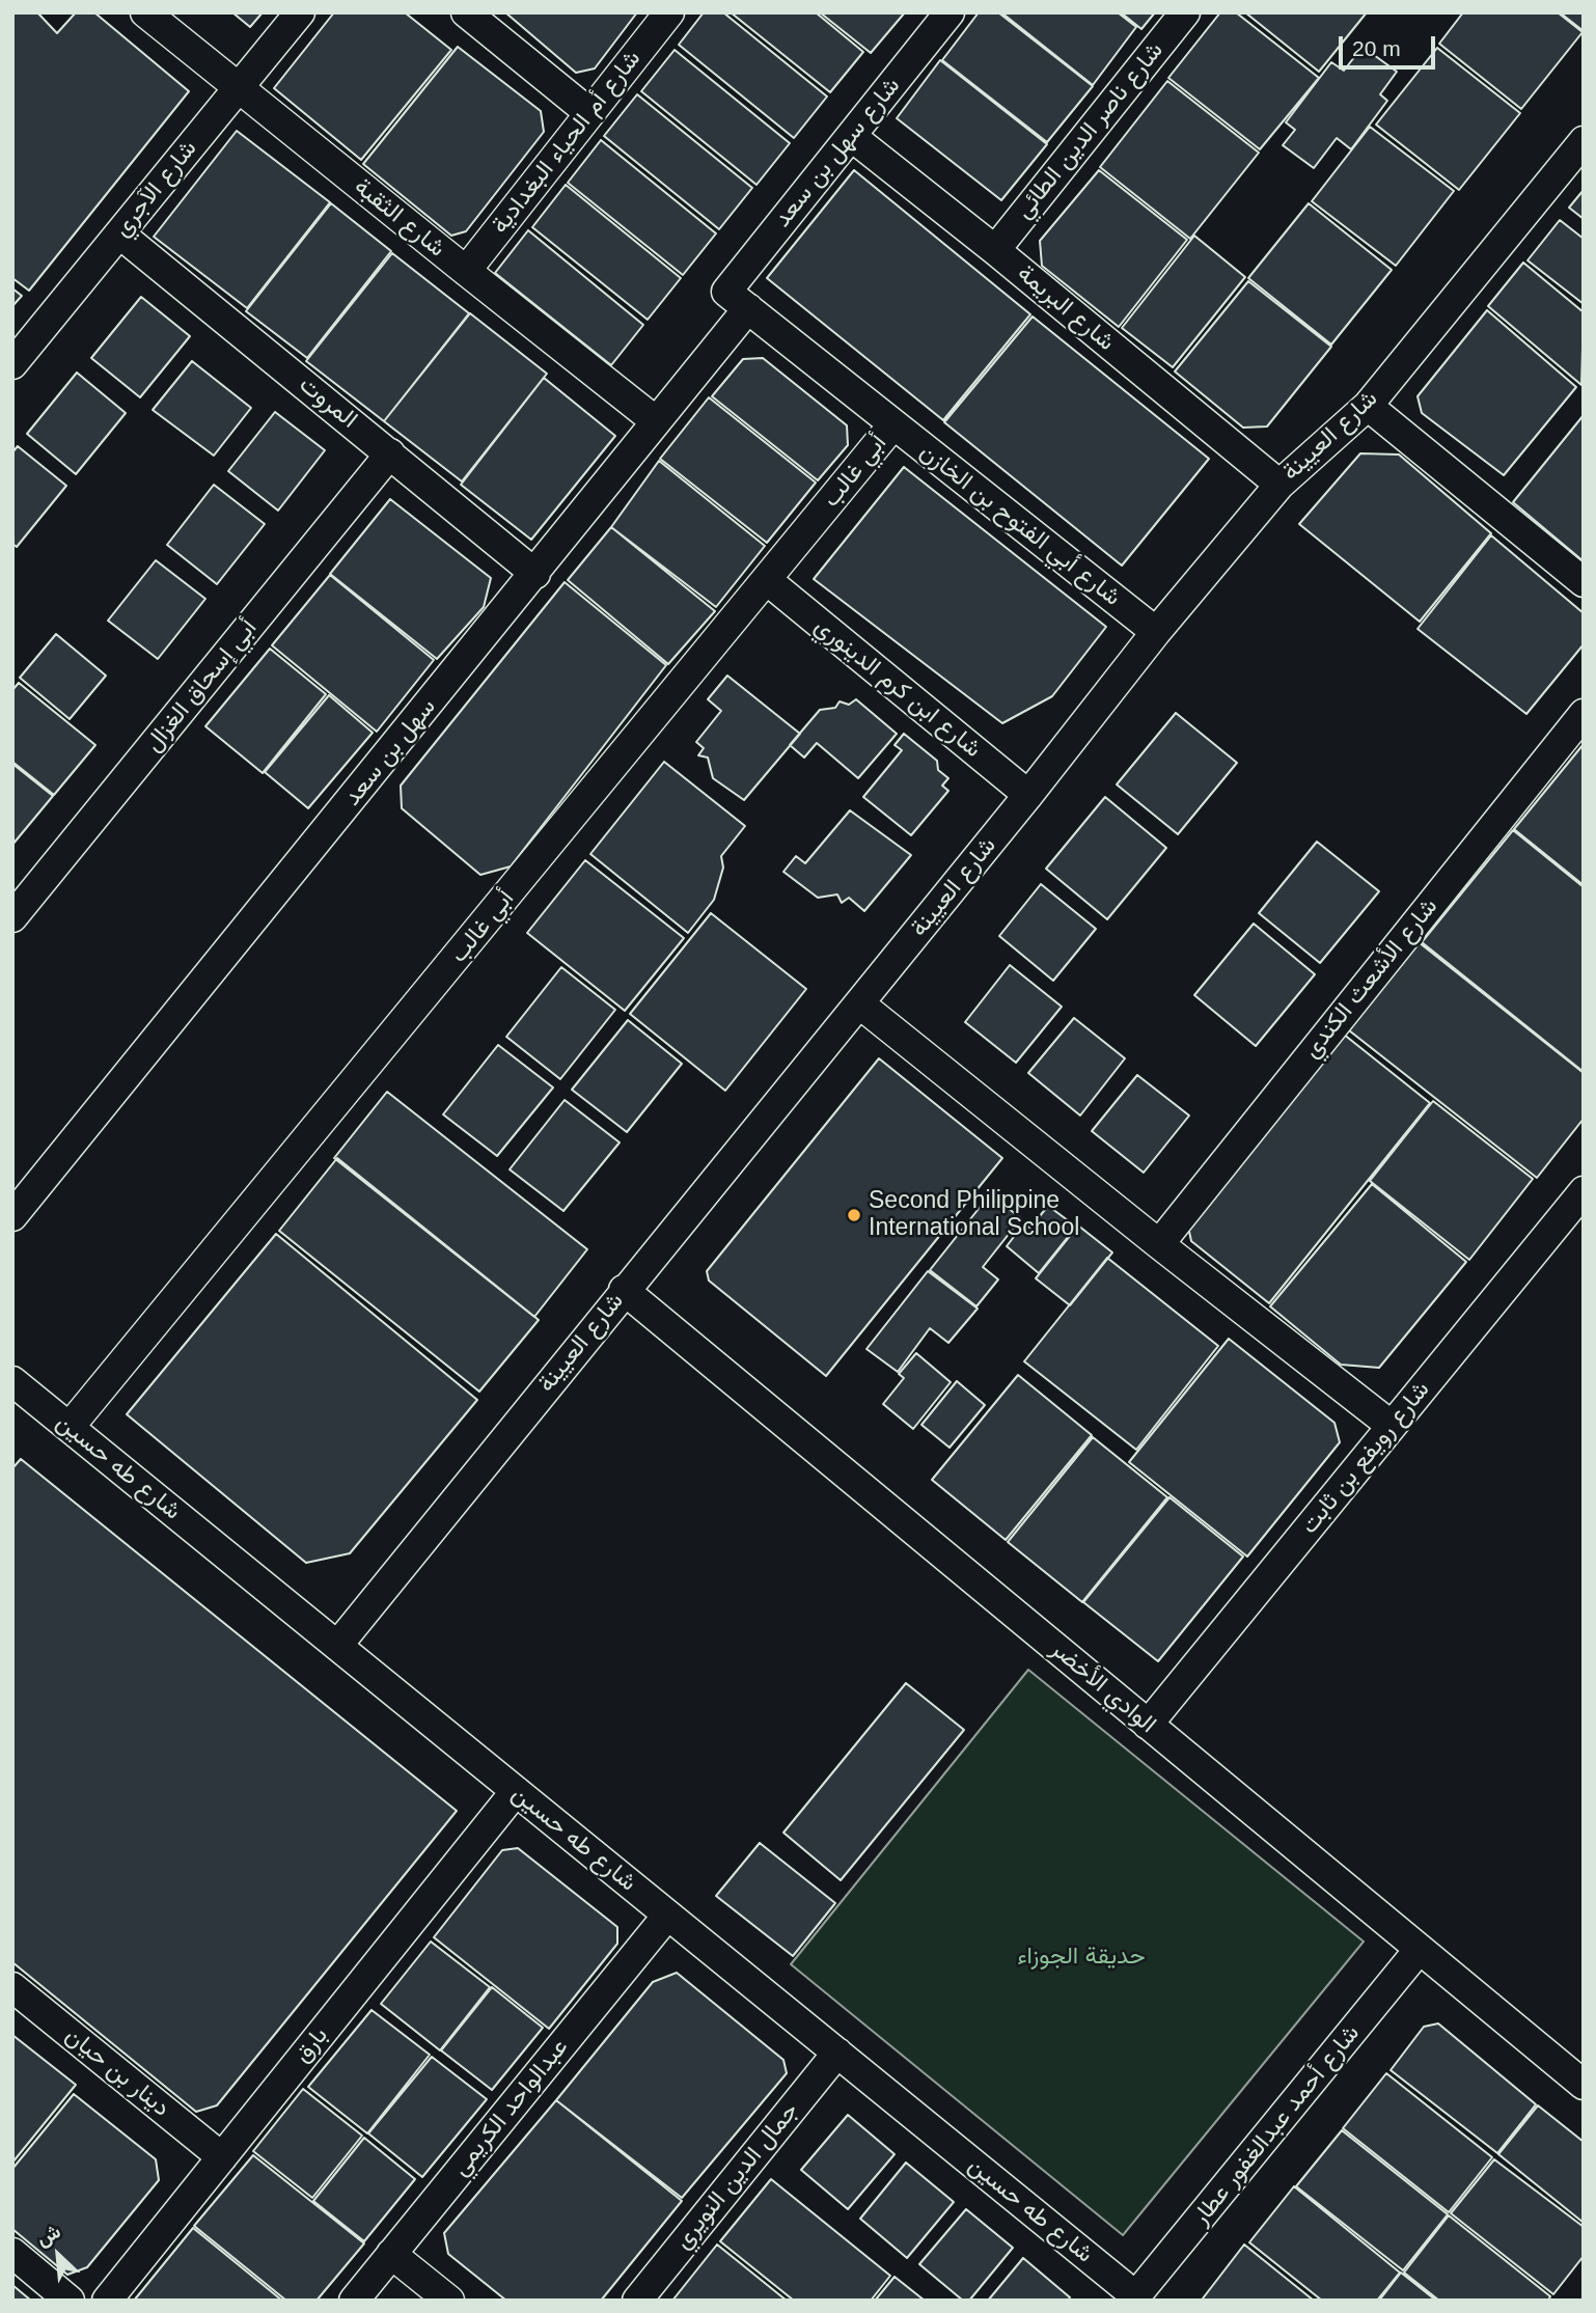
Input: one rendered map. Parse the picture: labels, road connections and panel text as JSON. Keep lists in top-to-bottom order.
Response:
{
  "streets": {
    "street": [
      "شارع ناصر الدين الطائي",
      "شارع أم الحياء البغدادية",
      "شارع سهل بن سعد",
      "شارع الآجري",
      "شارع الثقبة",
      "شارع البريمة",
      "المروت",
      "شارع العيينة",
      "أبي غالب",
      "شارع أبي الفتوح بن الخازن",
      "أبي إسحاق الغزال",
      "شارع ابن كرم الدينوري",
      "سهل بن سعد",
      "شارع الأشعث الكندي",
      "شارع رويفع بن ثابت",
      "شارع طه حسين",
      "الوادي الأخضر",
      "بارق",
      "دينار بن حيان",
      "عبدالواحد الكريمي",
      "شارع أحمد عبدالغفور عطار",
      "جمال الدين النويري"
    ]
  },
  "crossings": [
    ["شارع ناصر الدين الطائي", "شارع البريمة"],
    ["شارع أم الحياء البغدادية", "شارع الثقبة"],
    ["شارع سهل بن سعد", "شارع البريمة"],
    ["شارع سهل بن سعد", "شارع أبي الفتوح بن الخازن"],
    ["شارع سهل بن سعد", "سهل بن سعد"],
    ["شارع الآجري", "شارع الثقبة"],
    ["شارع الآجري", "المروت"],
    ["شارع الثقبة", "سهل بن سعد"],
    ["شارع البريمة", "شارع العيينة"],
    ["المروت", "أبي إسحاق الغزال"],
    ["المروت", "سهل بن سعد"],
    ["شارع العيينة", "شارع أبي الفتوح بن الخازن"],
    ["شارع العيينة", "شارع ابن كرم الدينوري"],
    ["شارع العيينة", "شارع طه حسين"],
    ["شارع العيينة", "الوادي الأخضر"],
    ["أبي غالب", "شارع أبي الفتوح بن الخازن"],
    ["أبي غالب", "شارع ابن كرم الدينوري"],
    ["أبي غالب", "شارع طه حسين"],
    ["شارع أبي الفتوح بن الخازن", "سهل بن سعد"],
    ["شارع رويفع بن ثابت", "الوادي الأخضر"],
    ["شارع طه حسين", "بارق"],
    ["شارع طه حسين", "عبدالواحد الكريمي"],
    ["شارع طه حسين", "شارع أحمد عبدالغفور عطار"],
    ["شارع طه حسين", "جمال الدين النويري"],
    ["الوادي الأخضر", "شارع أحمد عبدالغفور عطار"],
    ["بارق", "دينار بن حيان"]
  ],
  "parks": ["حديقة الجوزاء"],
  "places": ["Second Philippine International School"],
  "scale_bar": "20 m",
  "north": "top left"
}
